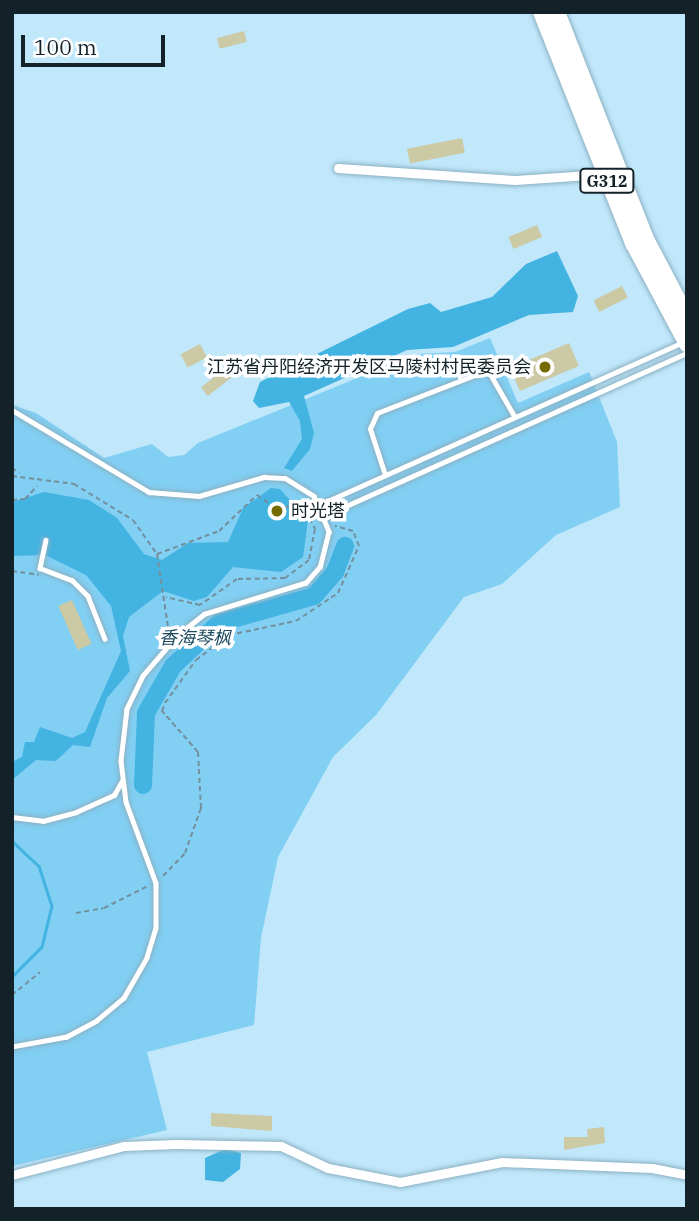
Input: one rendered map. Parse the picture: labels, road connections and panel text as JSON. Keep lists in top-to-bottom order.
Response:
{
  "streets": {
    "highway": ["G312"]
  },
  "parks": ["香海琴枫"],
  "places": ["江苏省丹阳经济开发区马陵村村民委员会", "时光塔"],
  "scale_bar": "100 m"
}
